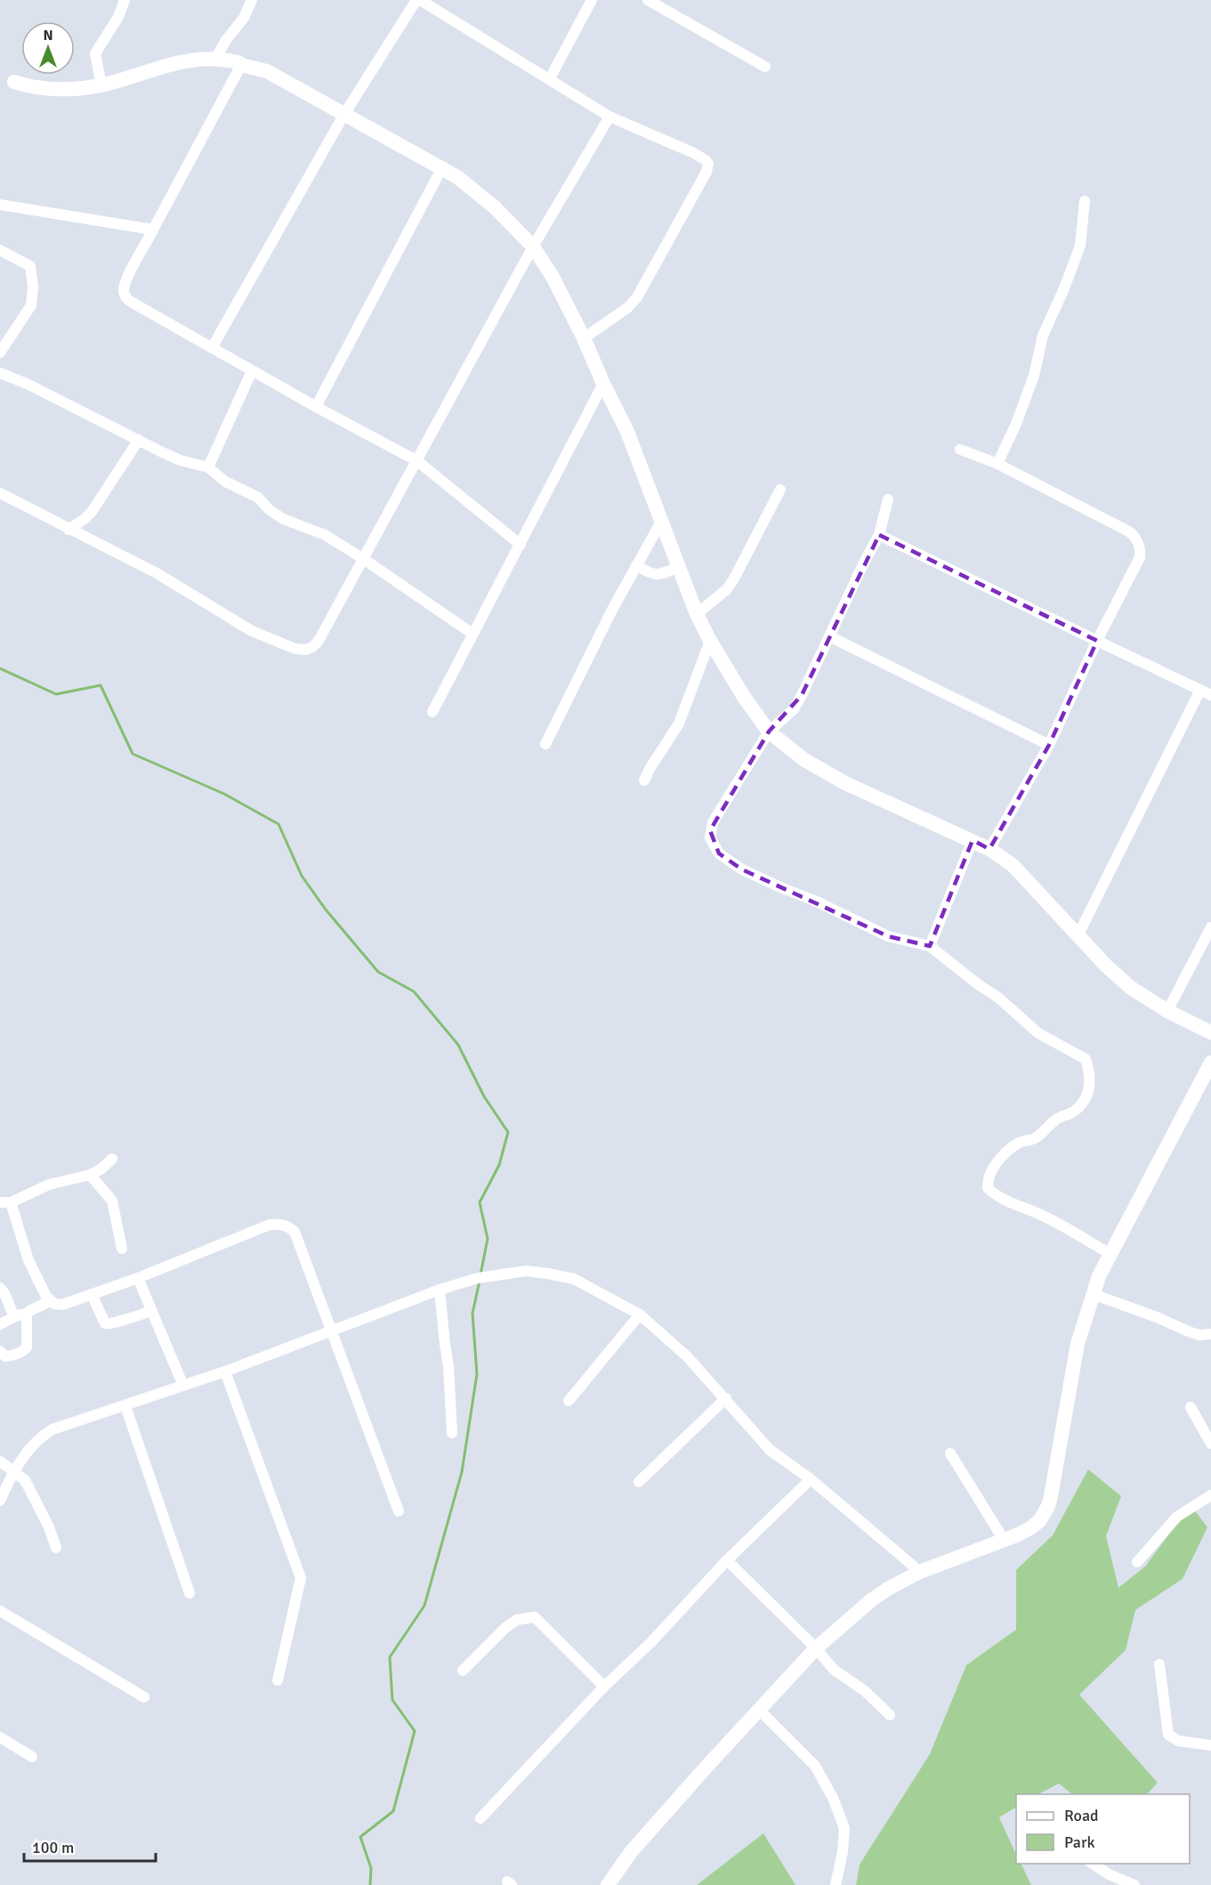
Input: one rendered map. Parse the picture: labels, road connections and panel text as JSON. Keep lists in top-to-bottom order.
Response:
{
  "legend": ["Road", "Park"],
  "scale_bar": "100 m",
  "north": "top"
}
